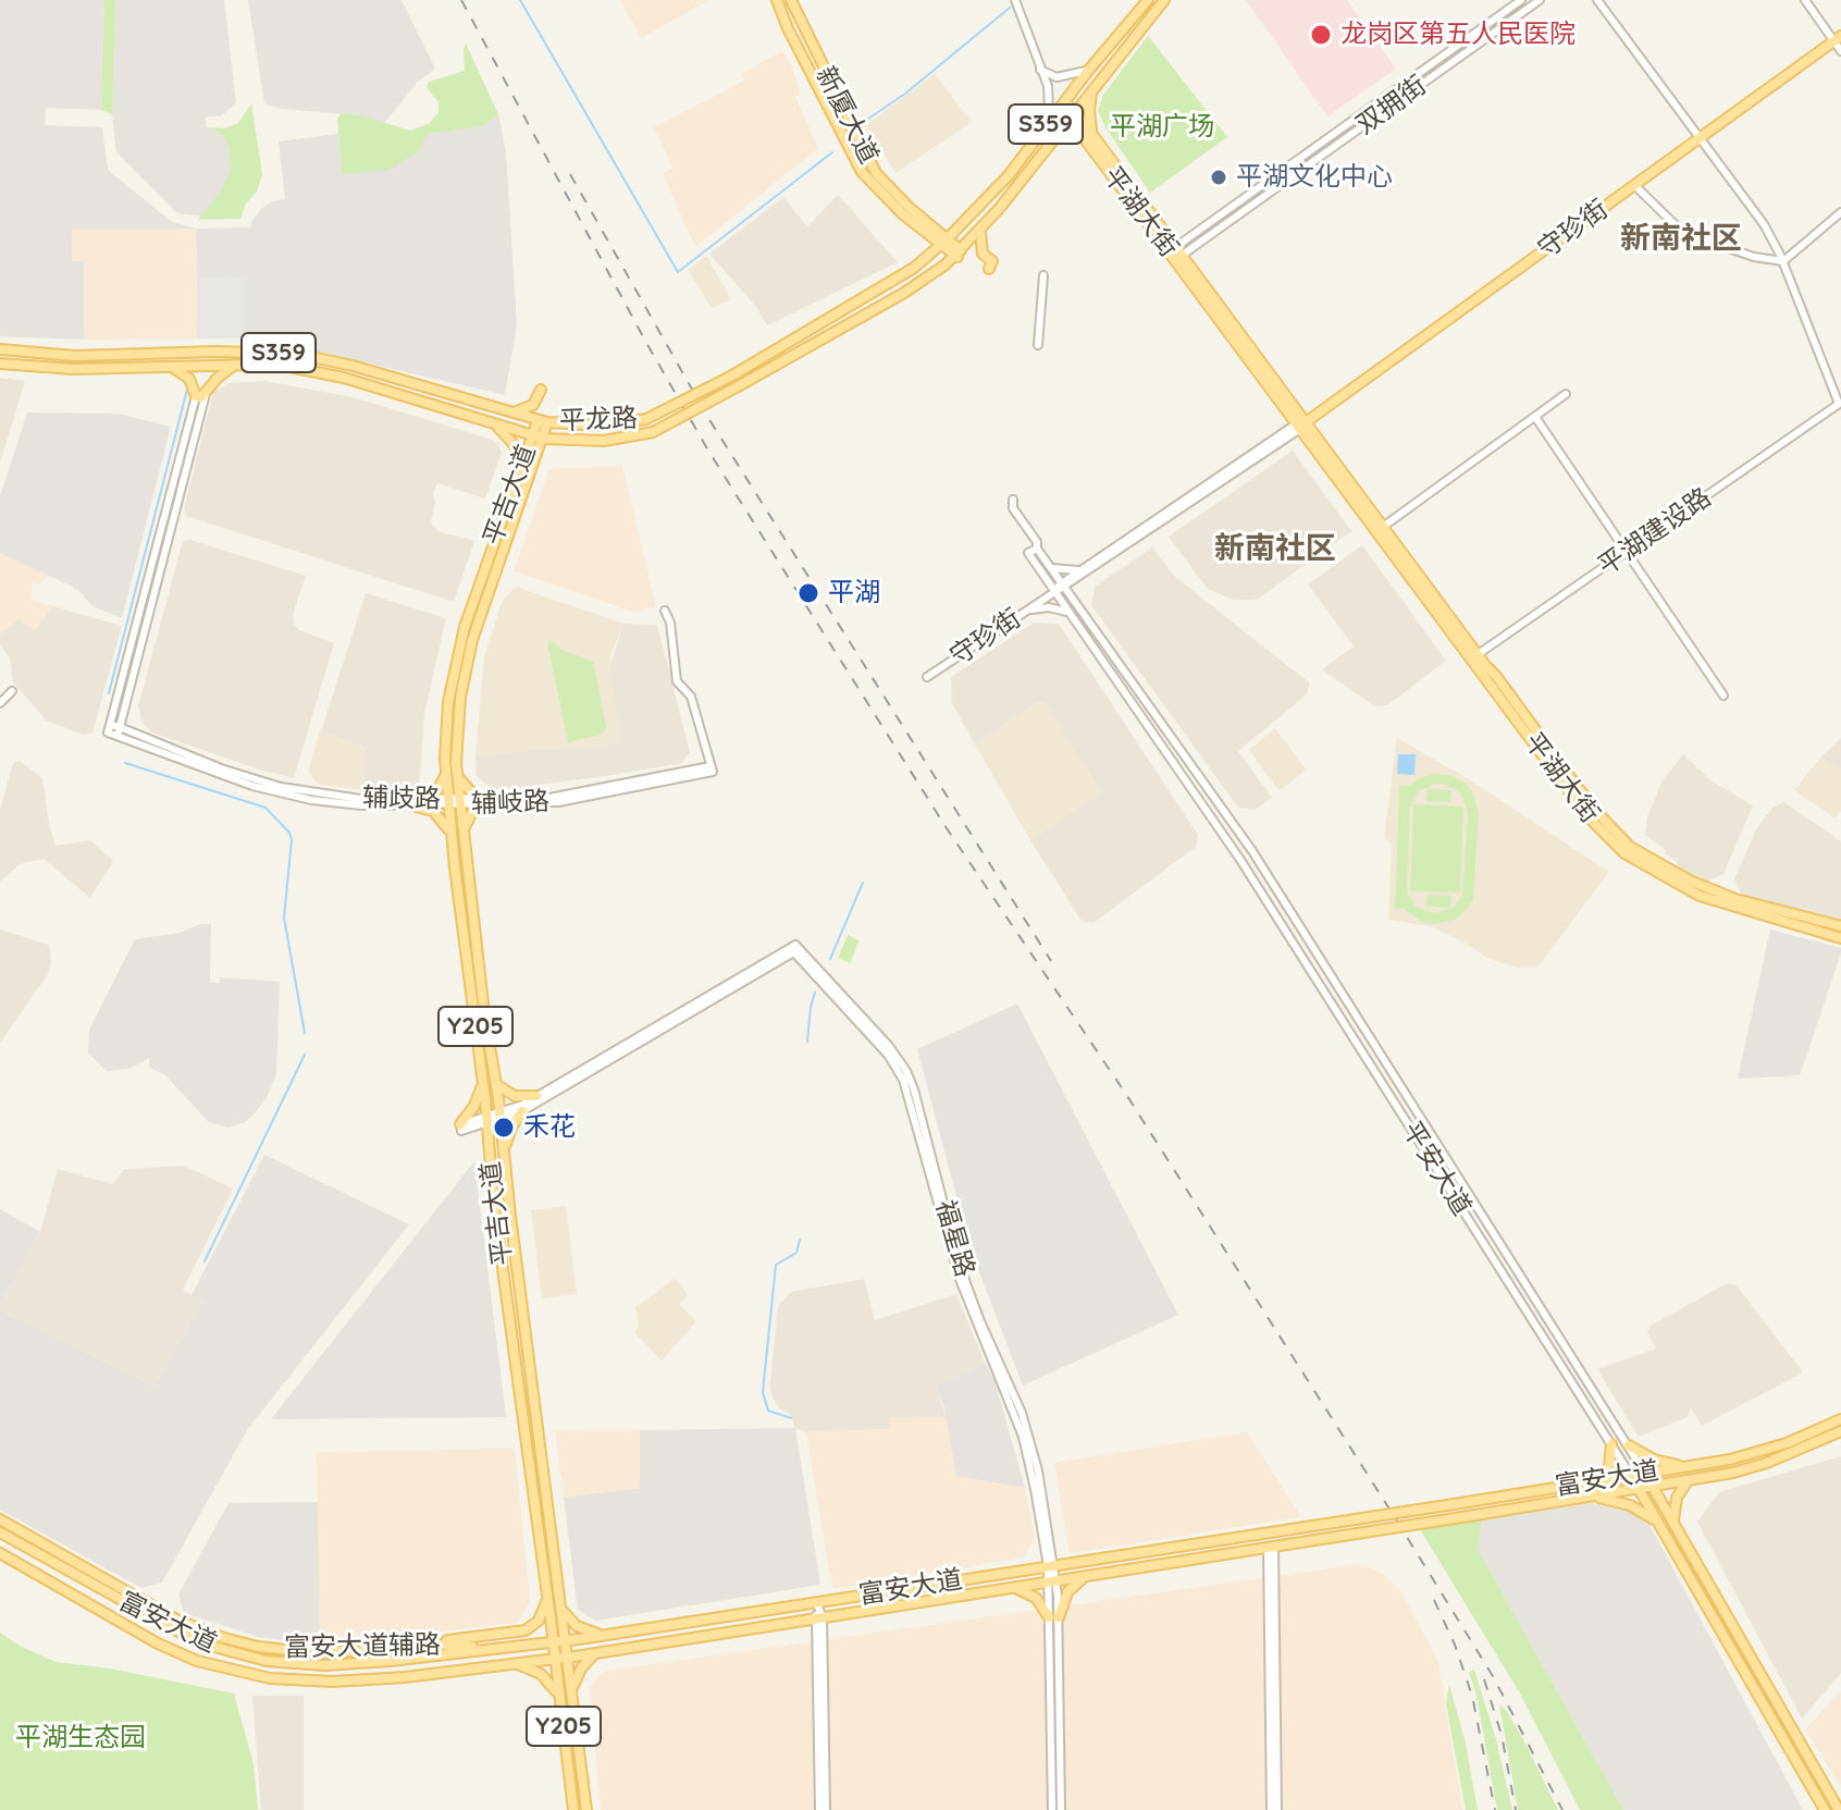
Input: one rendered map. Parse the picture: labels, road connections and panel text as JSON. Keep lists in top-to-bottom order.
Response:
{
  "streets": {
    "main road": [
      "新厦大道",
      "S359",
      "平湖大街",
      "守珍街",
      "平龙路",
      "平吉大道",
      "Y205",
      "平安大道",
      "富安大道",
      "富安大道辅路"
    ],
    "street": [
      "双拥街",
      "平湖建设路",
      "辅歧路",
      "辅岐路",
      "福星路"
    ]
  },
  "crossings": [
    ["双拥街", "平湖大街"],
    ["新厦大道", "平龙路"],
    ["S359", "平湖大街"],
    ["S359", "平龙路"],
    ["平湖大街", "守珍街"],
    ["平湖大街", "平龙路"],
    ["平湖大街", "平湖建设路"],
    ["守珍街", "平安大道"],
    ["平龙路", "平吉大道"],
    ["平吉大道", "辅歧路"],
    ["平吉大道", "辅岐路"],
    ["平吉大道", "富安大道"],
    ["辅歧路", "辅岐路"],
    ["平安大道", "富安大道"],
    ["福星路", "富安大道"],
    ["富安大道", "富安大道辅路"]
  ],
  "districts": ["新南社区", "新南社区"],
  "parks": ["平湖广场", "平湖生态园"],
  "places": [
    "龙岗区第五人民医院",
    "平湖文化中心",
    "平湖",
    "禾花"
  ]
}
